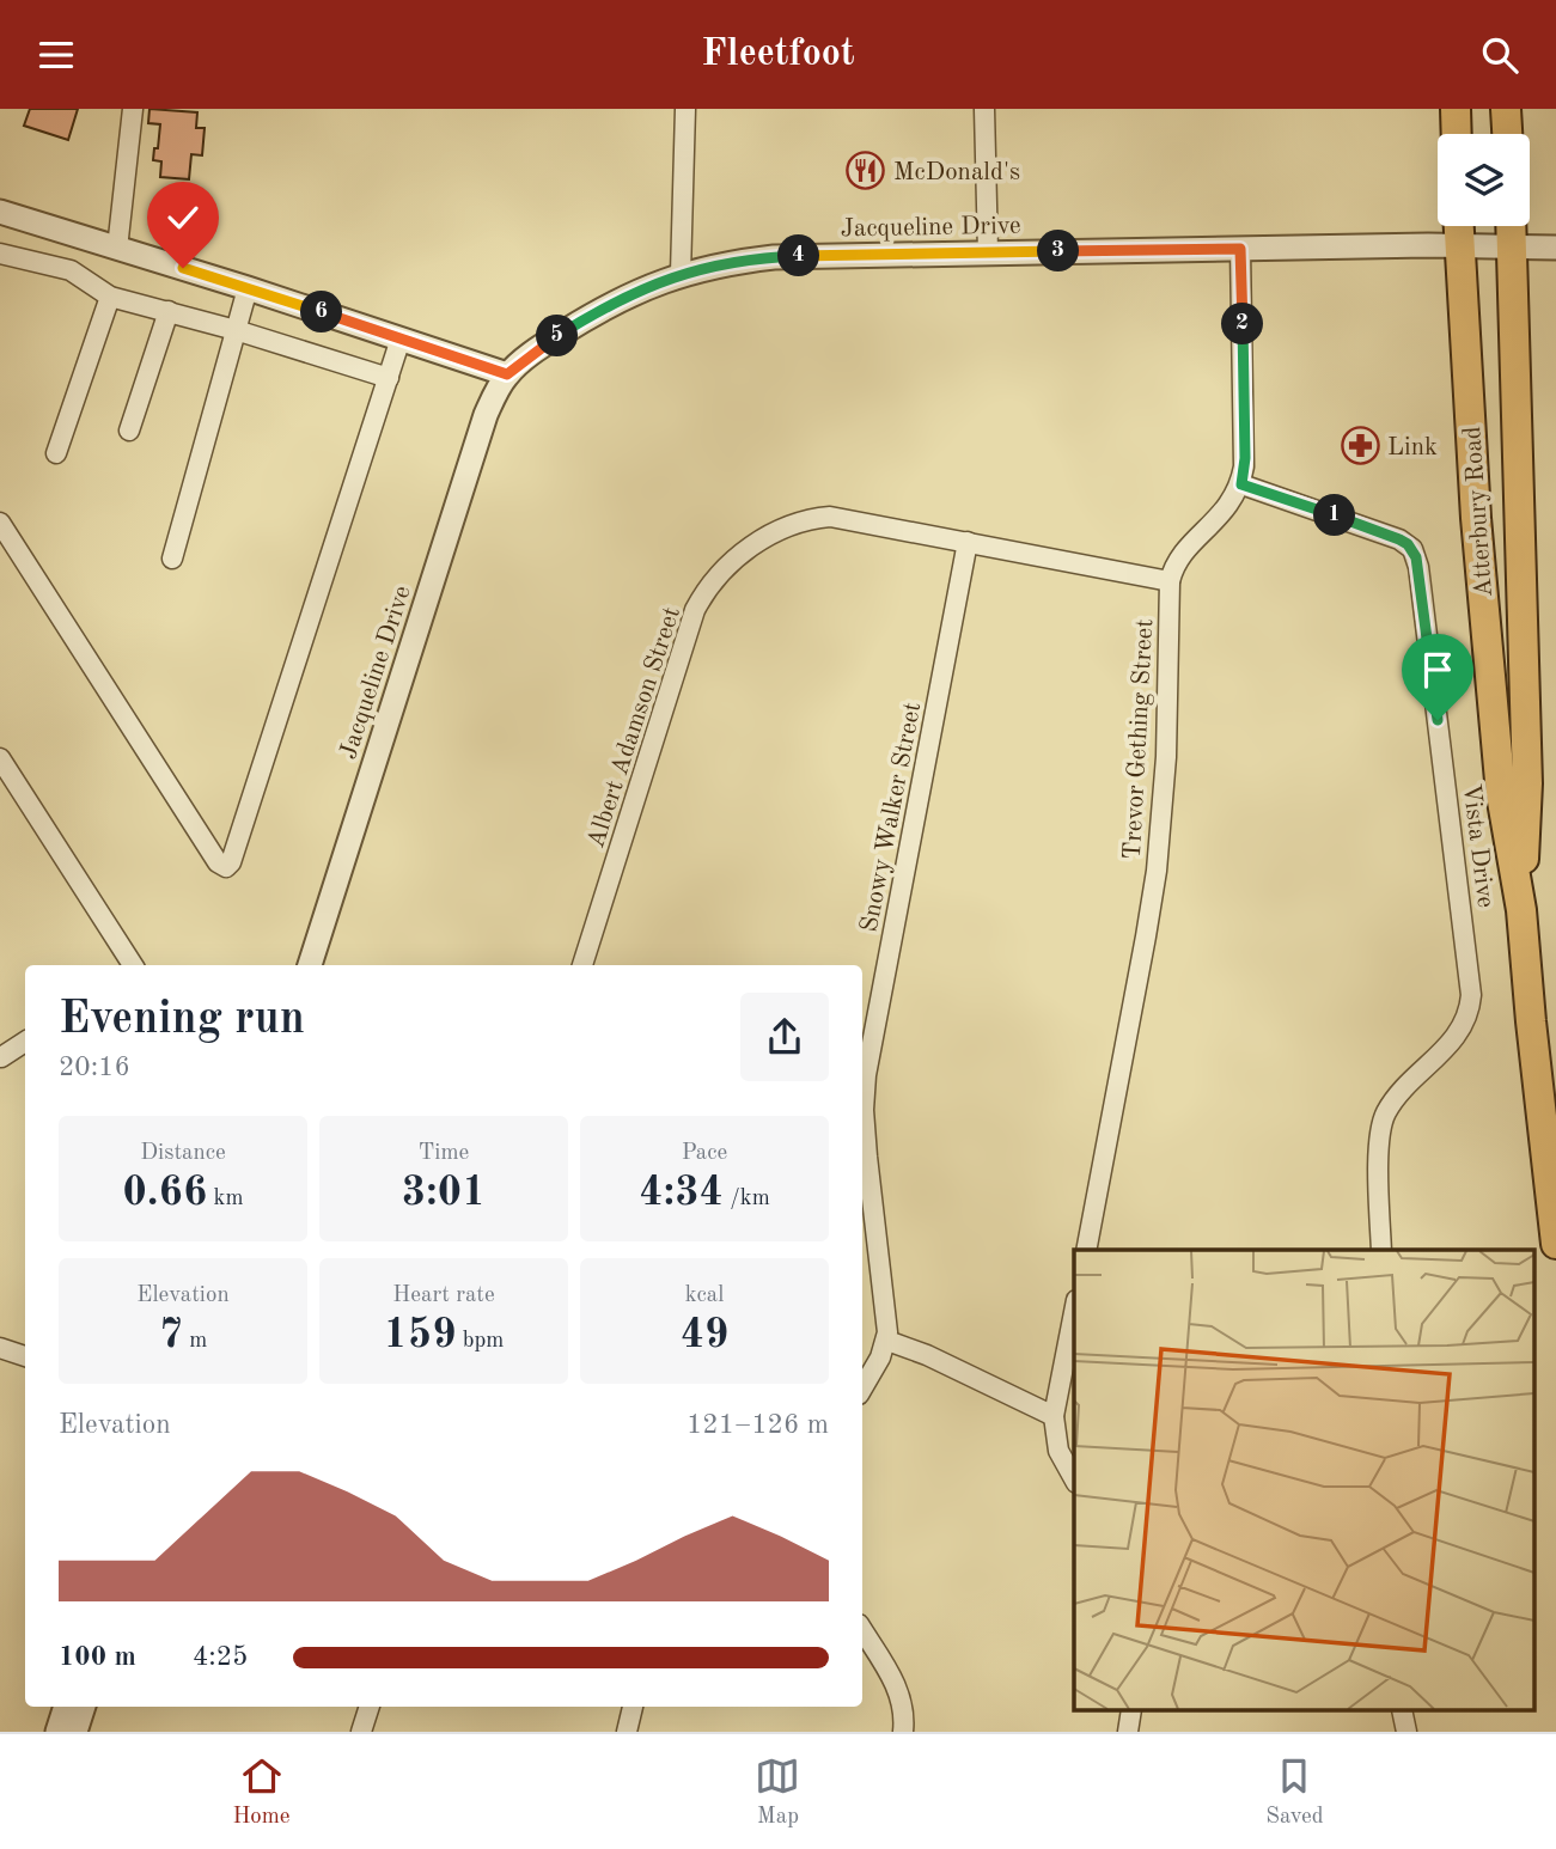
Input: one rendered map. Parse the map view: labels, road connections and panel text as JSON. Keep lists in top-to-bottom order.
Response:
{
  "streets": {
    "main road": ["Atterbury Road"],
    "street": [
      "Jacqueline Drive",
      "Albert Adamson Street",
      "Trevor Gething Street",
      "Snowy Walker Street",
      "Vista Drive"
    ]
  },
  "crossings": [
    ["Jacqueline Drive", "Atterbury Road"],
    ["Albert Adamson Street", "Trevor Gething Street"],
    ["Albert Adamson Street", "Snowy Walker Street"]
  ],
  "places": {
    "restaurant": ["McDonald's"],
    "pharmacy": ["Link"]
  },
  "page": {
    "header": "Fleetfoot",
    "pins": [
      "3",
      "4",
      "6",
      "2",
      "5",
      "1"
    ],
    "heading": ["Evening run", "20:16"],
    "stats": [
      ["Distance", "0.66 km"],
      ["Time", "3:01"],
      ["Pace", "4:34 /km"],
      ["Elevation", "7 m"],
      ["Heart rate", "159 bpm"],
      ["kcal", "49"]
    ],
    "chart": ["Elevation", "121–126 m"],
    "list": [
      {
        "name": "100 m",
        "note": "4:25"
      }
    ],
    "tabs": ["Home", "Map", "Saved"]
  }
}
